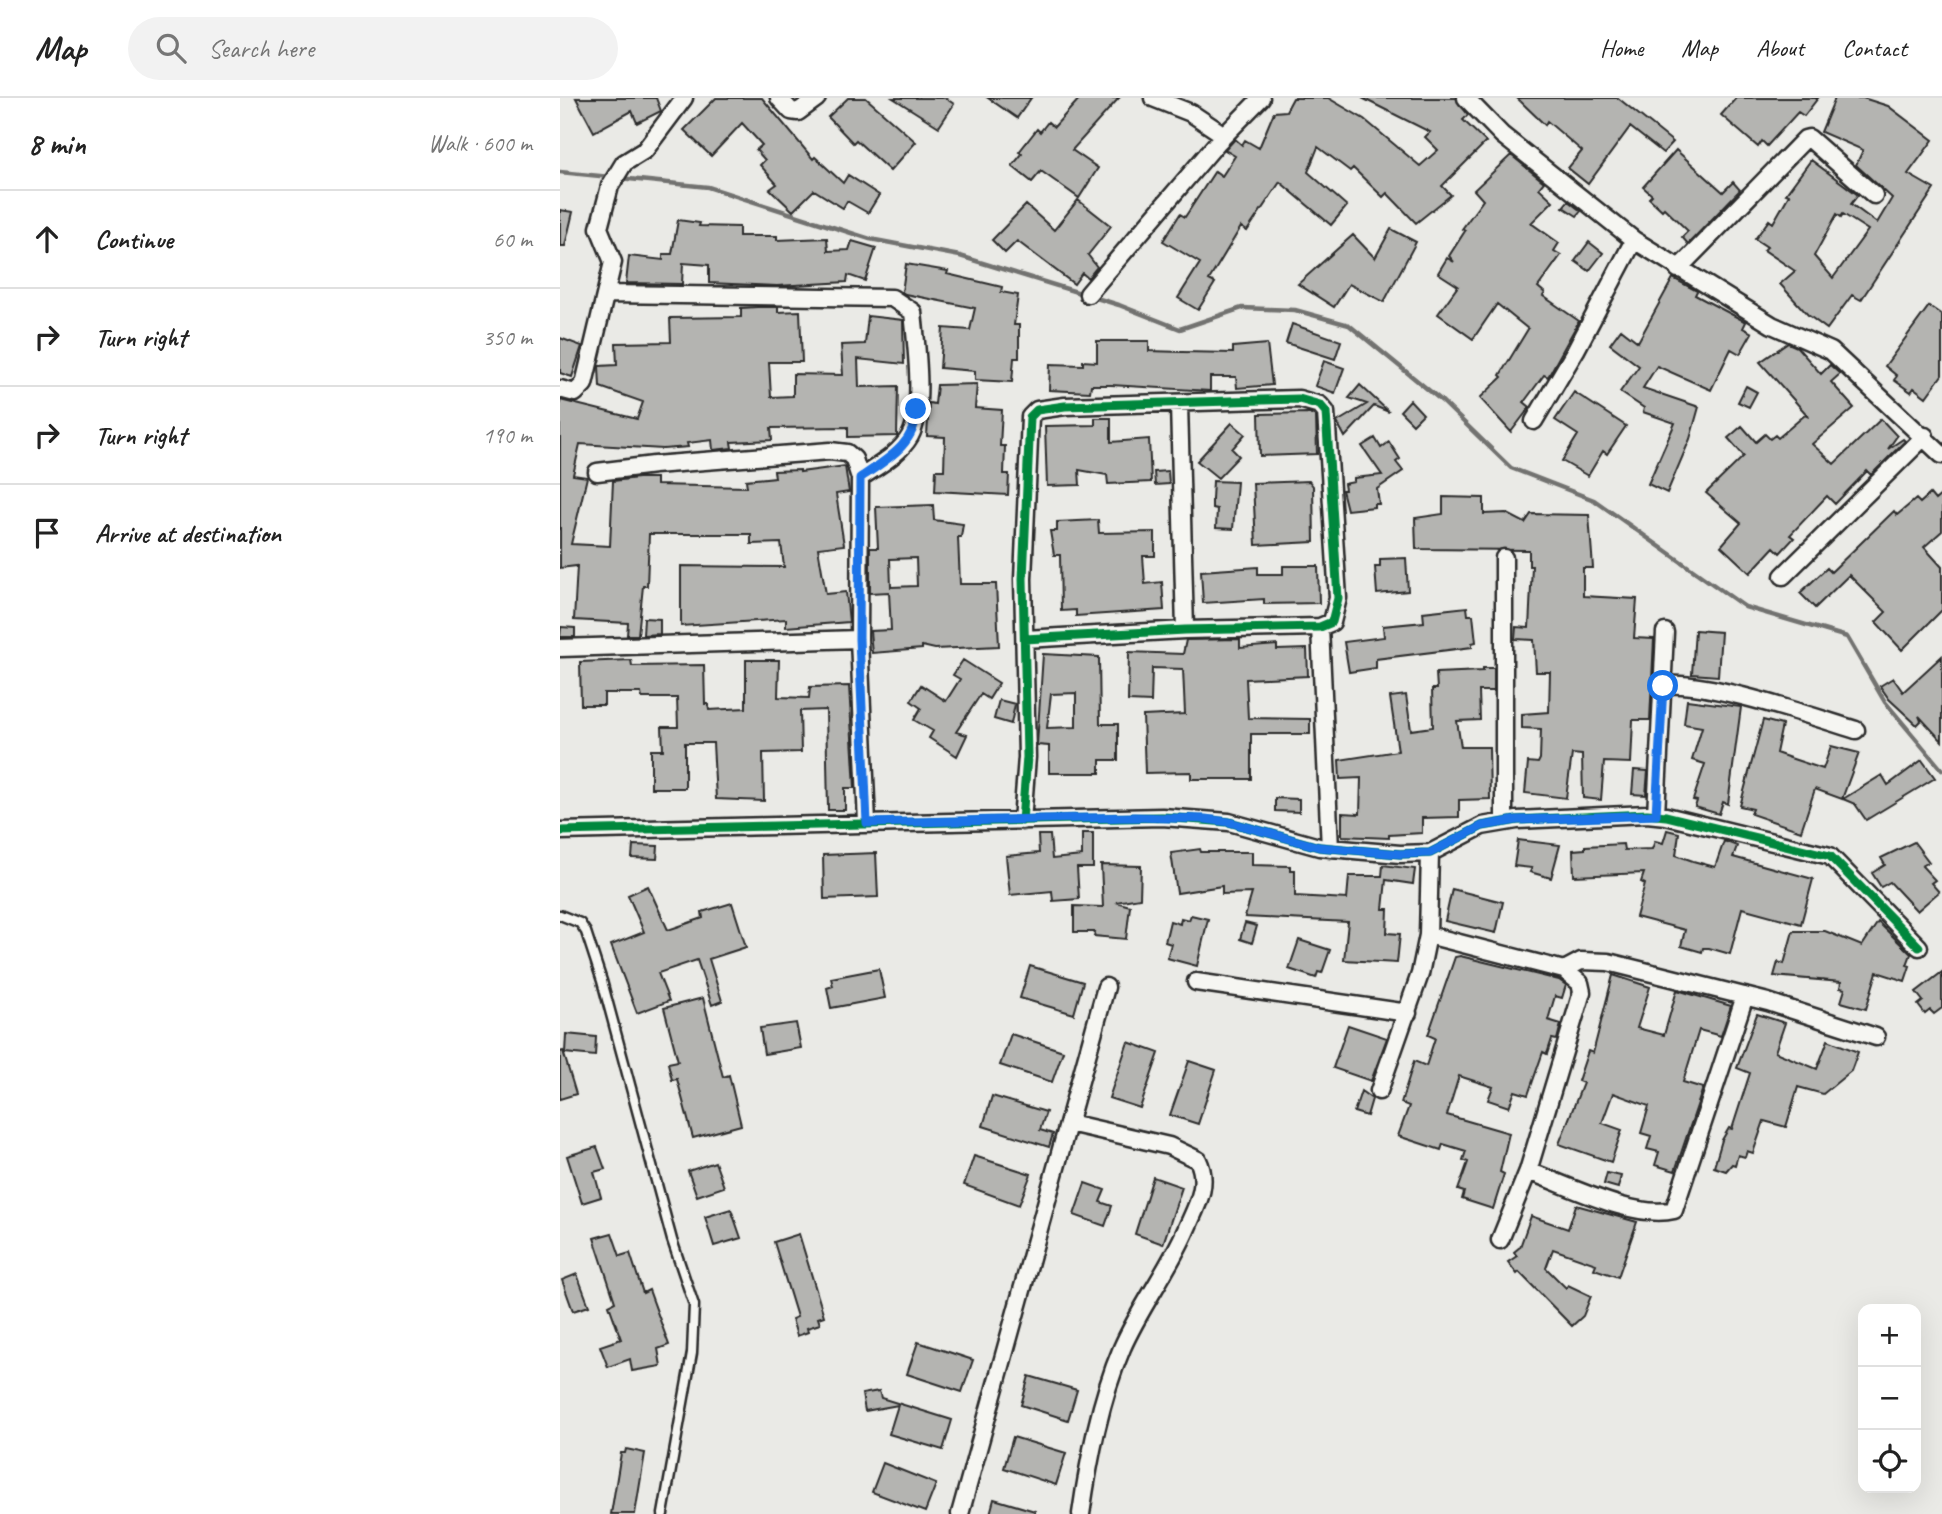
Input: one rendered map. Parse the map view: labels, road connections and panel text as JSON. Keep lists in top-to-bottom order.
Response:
{
  "page": {
    "header": "Map",
    "search": "Search here",
    "nav": [
      "Home",
      "Map",
      "About",
      "Contact"
    ],
    "heading": ["8 min", "Walk · 600 m"],
    "list": [
      ["Continue", "60 m"],
      ["Turn right", "350 m"],
      ["Turn right", "190 m"],
      "Arrive at destination"
    ],
    "map_buttons": ["+", "−"]
  }
}
